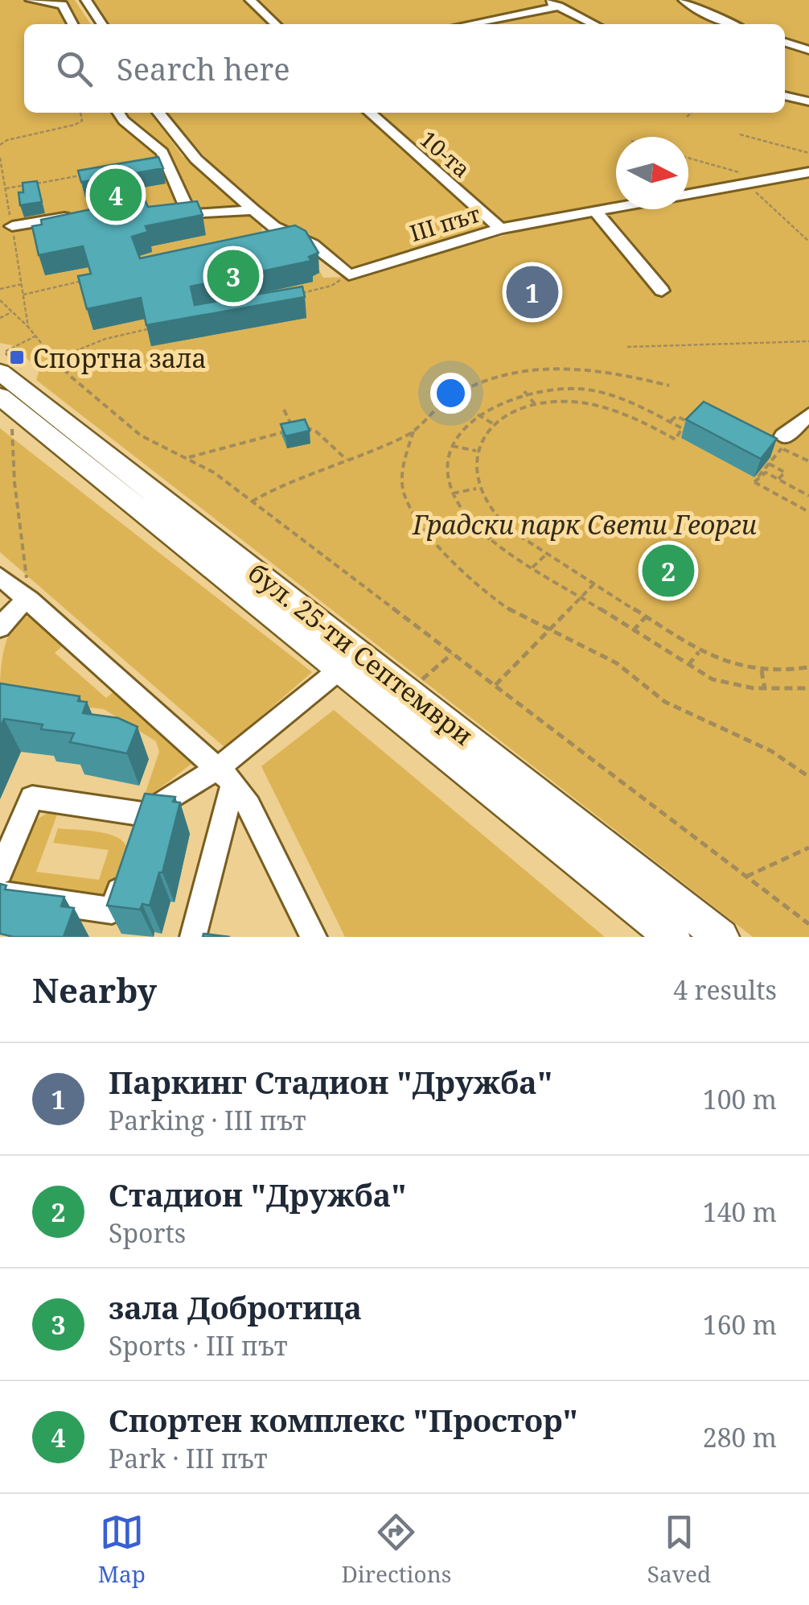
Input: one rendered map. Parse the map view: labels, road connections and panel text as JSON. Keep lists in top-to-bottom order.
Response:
{
  "streets": {
    "main road": ["бул. 25-ти Септември"],
    "street": ["10-та", "ІІІ път"]
  },
  "crossings": [
    ["10-та", "ІІІ път"]
  ],
  "parks": ["Градски парк Свети Георги"],
  "places": {
    "transit": ["Спортна зала"]
  },
  "north": "right",
  "page": {
    "search": "Search here",
    "pins": [
      "4",
      "3",
      "1",
      "2"
    ],
    "heading": ["Nearby", "4 results"],
    "list": [
      {
        "mark": "1",
        "name": "Паркинг Стадион \"Дружба\"",
        "note": "Parking · ІІІ път",
        "value": "100 m"
      },
      {
        "mark": "2",
        "name": "Стадион \"Дружба\"",
        "note": "Sports",
        "value": "140 m"
      },
      {
        "mark": "3",
        "name": "зала Добротица",
        "note": "Sports · ІІІ път",
        "value": "160 m"
      },
      {
        "mark": "4",
        "name": "Спортен комплекс \"Простор\"",
        "note": "Park · ІІІ път",
        "value": "280 m"
      }
    ],
    "nav": ["Map", "Directions", "Saved"]
  }
}
